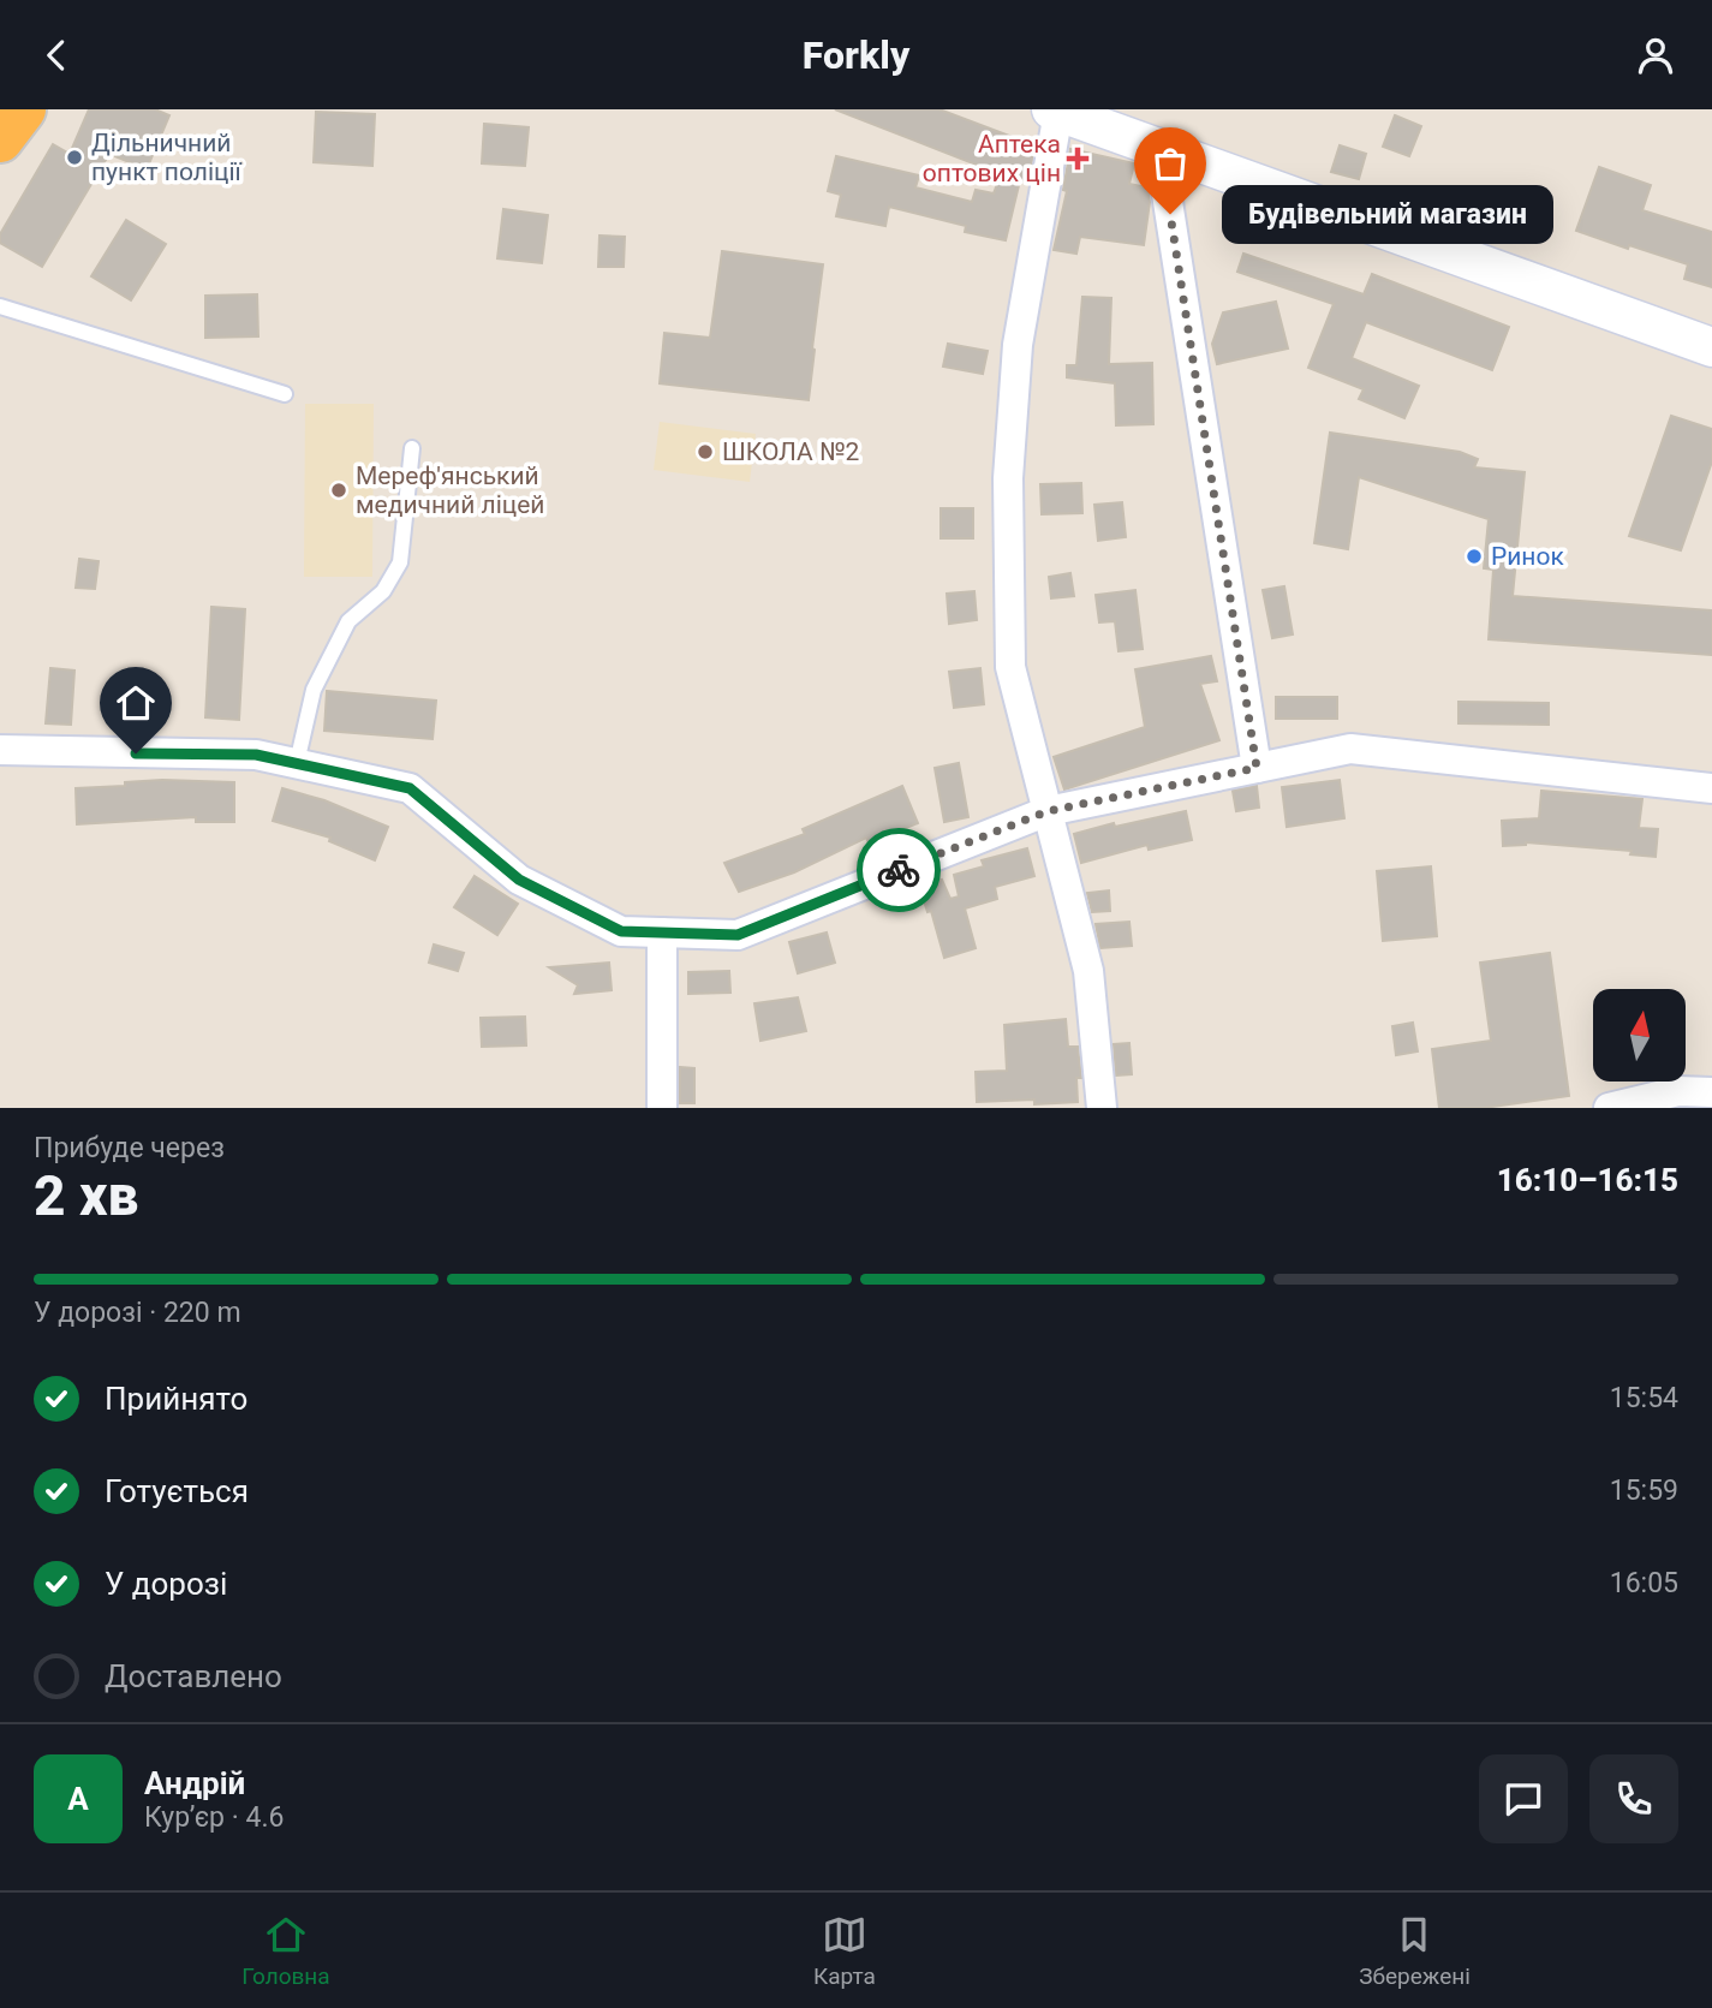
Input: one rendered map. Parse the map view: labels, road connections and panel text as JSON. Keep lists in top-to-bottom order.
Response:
{
  "places": {
    "other": [
      "Дільничний пункт поліції",
      "Будівельний магазин",
      "ШКОЛА №2",
      "Мереф'янський медичний ліцей",
      "Ринок"
    ],
    "health": ["Аптека оптових цін"]
  },
  "north": "top",
  "page": {
    "header": "Forkly",
    "bubble": "Будівельний магазин",
    "heading": ["2 хв", "Прибуде через", "16:10–16:15"],
    "panel": ["Андрій", "Кур’єр · 4.6"],
    "bar": "У дорозі · 220 m",
    "list": [
      ["Прийнято", "15:54"],
      ["Готується", "15:59"],
      ["У дорозі", "16:05"],
      "Доставлено"
    ],
    "round": "А",
    "tabs": ["Головна", "Карта", "Збережені"]
  }
}
